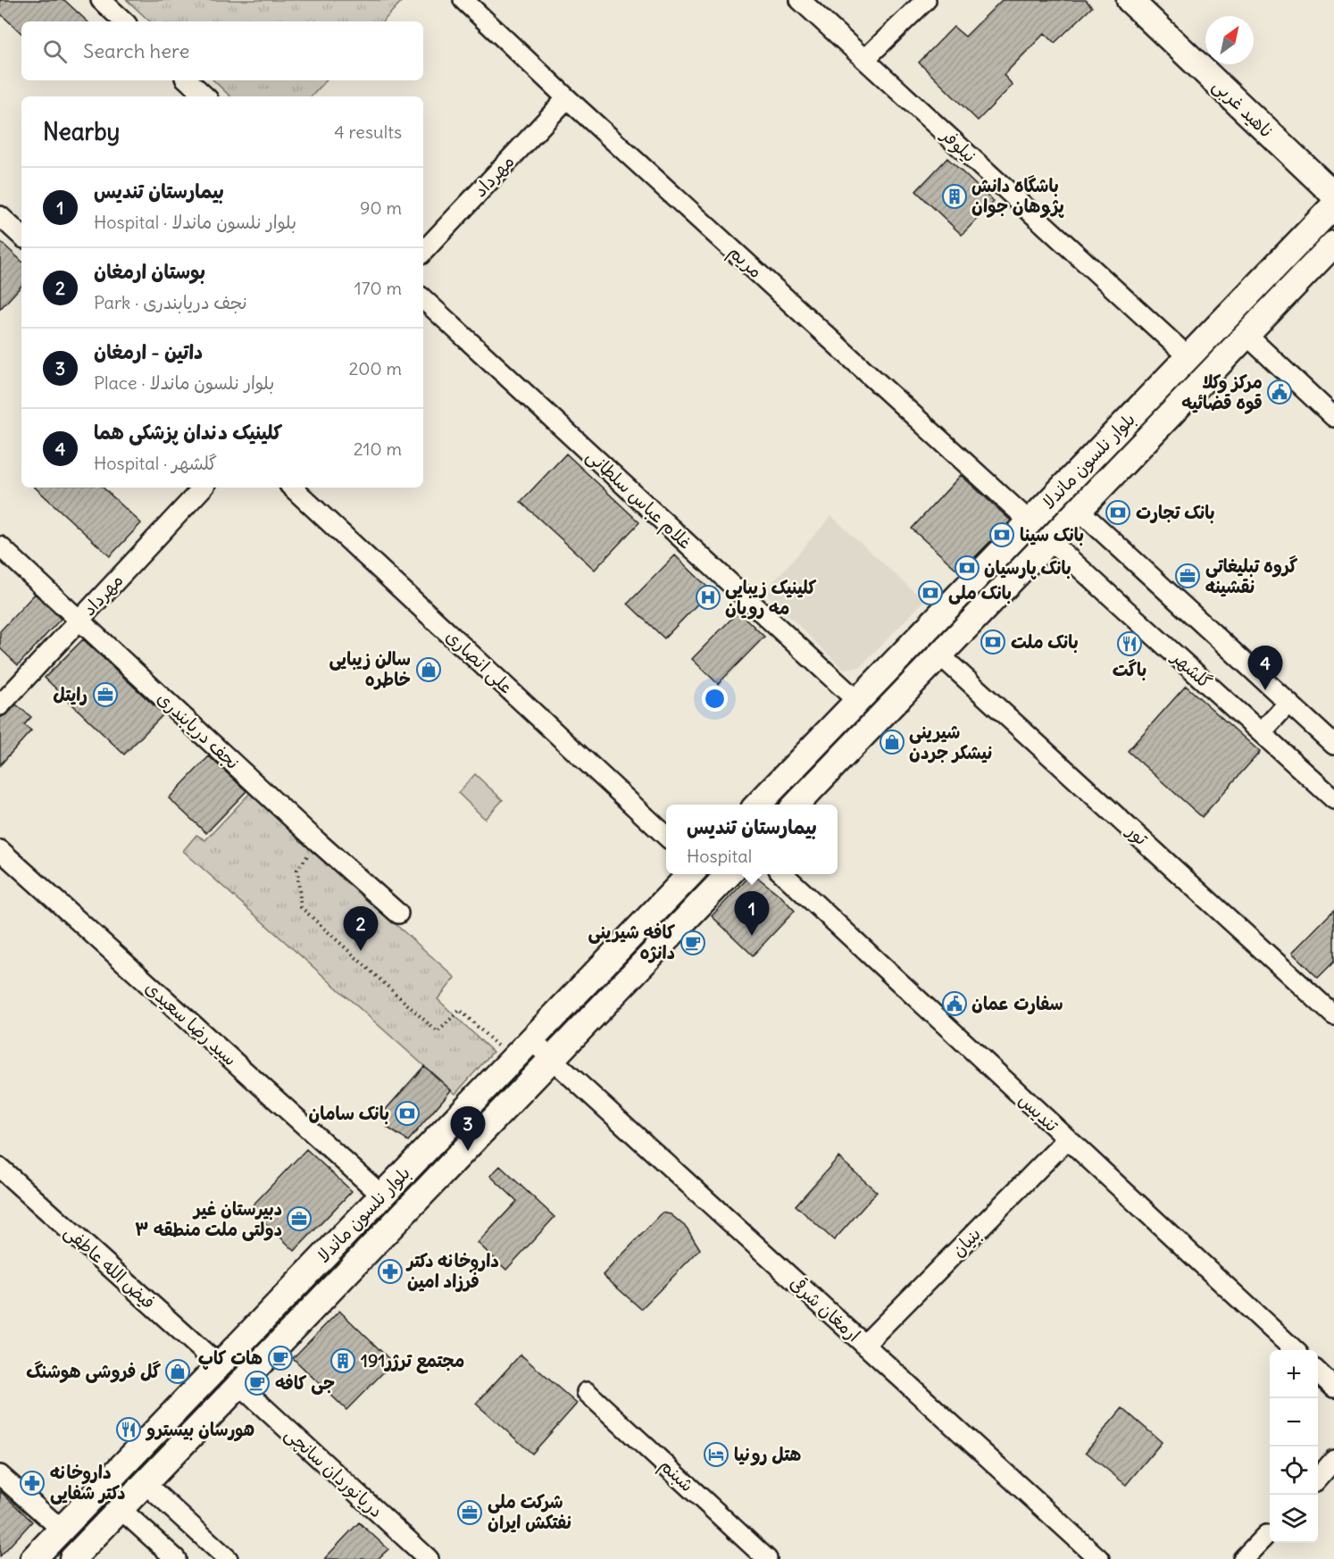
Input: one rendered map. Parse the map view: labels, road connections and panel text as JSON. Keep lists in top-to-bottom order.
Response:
{
  "streets": {
    "main road": ["ناهید غربی", "بلوار نلسون ماندلا"],
    "street": [
      "نیلوفر",
      "مهرداد",
      "مریم",
      "غلام عباس سلطانی",
      "علی انصاری",
      "گلشهر",
      "نجف دریابندری",
      "تور",
      "سید رضا سعیدی",
      "تندیس",
      "بنیان",
      "فیض الله عاطفی",
      "ارمغان شرقی",
      "دریانوردان سانچی",
      "شبنم"
    ]
  },
  "crossings": [
    ["نیلوفر", "بلوار نلسون ماندلا"],
    ["مهرداد", "مریم"],
    ["مهرداد", "نجف دریابندری"],
    ["مریم", "بلوار نلسون ماندلا"],
    ["بلوار نلسون ماندلا", "غلام عباس سلطانی"],
    ["بلوار نلسون ماندلا", "گلشهر"],
    ["بلوار نلسون ماندلا", "تور"],
    ["بلوار نلسون ماندلا", "سید رضا سعیدی"],
    ["بلوار نلسون ماندلا", "فیض الله عاطفی"],
    ["بلوار نلسون ماندلا", "ارمغان شرقی"],
    ["بلوار نلسون ماندلا", "دریانوردان سانچی"],
    ["تندیس", "بنیان"],
    ["بنیان", "ارمغان شرقی"]
  ],
  "places": {
    "building": ["باشگاه دانش پژوهان جوان", "مجتمع ترژر191"],
    "public building": ["مرکز وکلا قوه قضائیه", "سفارت عمان"],
    "bank": [
      "بانک تجارت",
      "بانک سینا",
      "بانک پارسیان",
      "بانک ملی",
      "بانک ملت",
      "بانک سامان"
    ],
    "office": [
      "گروه تبلیغاتی نقشینه",
      "رایتل",
      "دبیرستان غیر دولتی ملت منطقه ۳",
      "شرکت ملی نفتکش ایران"
    ],
    "hospital": ["کلینیک زیبایی مه رویان"],
    "restaurant": ["باگت", "هورسان بیسترو"],
    "shop": ["سالن زیبایی خاطره", "شیرینی نیشکر جردن", "گل فروشی هوشنگ"],
    "cafe": ["کافه شیرینی دانژه", "هات کاپ", "جی کافه"],
    "pharmacy": ["داروخانه دکتر فرزاد امین", "داروخانه دکتر شفایی"],
    "hotel": ["هتل رونیا"]
  },
  "north": "top right",
  "page": {
    "search": "Search here",
    "heading": ["Nearby", "4 results"],
    "list": [
      {
        "mark": "1",
        "name": "بیمارستان تندیس",
        "note": "Hospital · بلوار نلسون ماندلا",
        "value": "90 m"
      },
      {
        "mark": "2",
        "name": "بوستان ارمغان",
        "note": "Park · نجف دریابندری",
        "value": "170 m"
      },
      {
        "mark": "3",
        "name": "داتین - ارمغان",
        "note": "Place · بلوار نلسون ماندلا",
        "value": "200 m"
      },
      {
        "mark": "4",
        "name": "کلینیک دندان پزشکی هما",
        "note": "Hospital · گلشهر",
        "value": "210 m"
      }
    ],
    "pins": [
      "4",
      "1",
      "2",
      "3"
    ],
    "popup": ["بیمارستان تندیس", "Hospital"],
    "map_buttons": ["+", "−"]
  }
}
